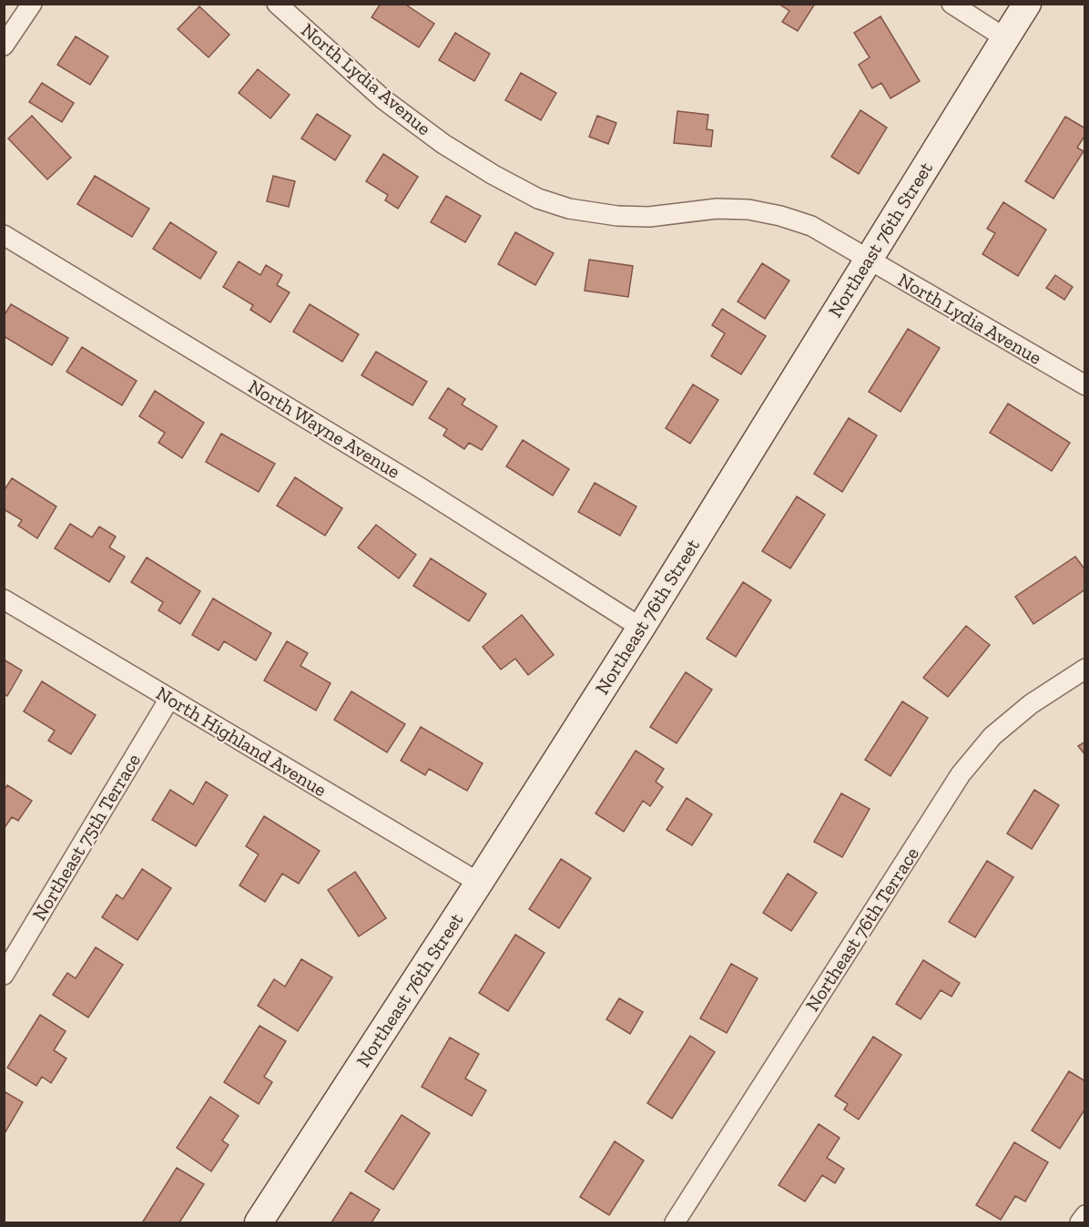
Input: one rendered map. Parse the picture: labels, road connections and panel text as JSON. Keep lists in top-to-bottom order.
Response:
{
  "streets": {
    "street": [
      "North Lydia Avenue",
      "Northeast 76th Street",
      "North Wayne Avenue",
      "North Highland Avenue",
      "Northeast 75th Terrace",
      "Northeast 76th Terrace"
    ]
  },
  "crossings": [
    ["North Lydia Avenue", "Northeast 76th Street"],
    ["Northeast 76th Street", "North Wayne Avenue"],
    ["Northeast 76th Street", "North Highland Avenue"],
    ["North Highland Avenue", "Northeast 75th Terrace"]
  ]
}
